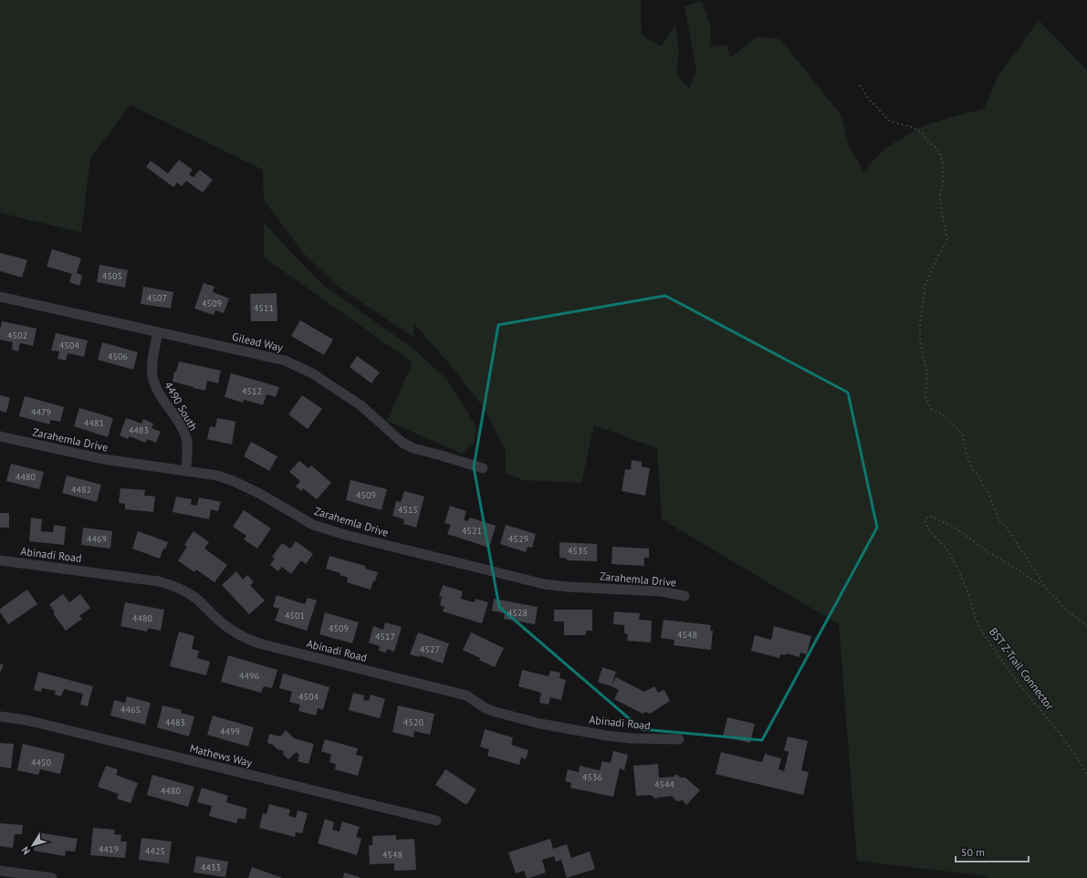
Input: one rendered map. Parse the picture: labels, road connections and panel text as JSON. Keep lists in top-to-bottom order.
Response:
{
  "streets": {
    "street": [
      "Gilead Way",
      "4490 South",
      "Zarahemla Drive",
      "Abinadi Road",
      "Mathews Way"
    ],
    "path": ["BST Z-Trail Connector"]
  },
  "crossings": [
    ["Gilead Way", "4490 South"],
    ["4490 South", "Zarahemla Drive"]
  ],
  "house_numbers": [
    "4505",
    "4507",
    "4509",
    "4511",
    "4502",
    "4504",
    "4506",
    "4512",
    "4479",
    "4481",
    "4483",
    "4480",
    "4482",
    "4509",
    "4515",
    "4521",
    "4469",
    "4529",
    "4535",
    "4528",
    "4501",
    "4480",
    "4509",
    "4548",
    "4517",
    "4527",
    "4496",
    "4504",
    "4465",
    "4483",
    "4520",
    "4499",
    "4450",
    "4536",
    "4544",
    "4480",
    "4419",
    "4425",
    "4548",
    "4433"
  ],
  "scale_bar": "50 m",
  "north": "bottom left"
}
